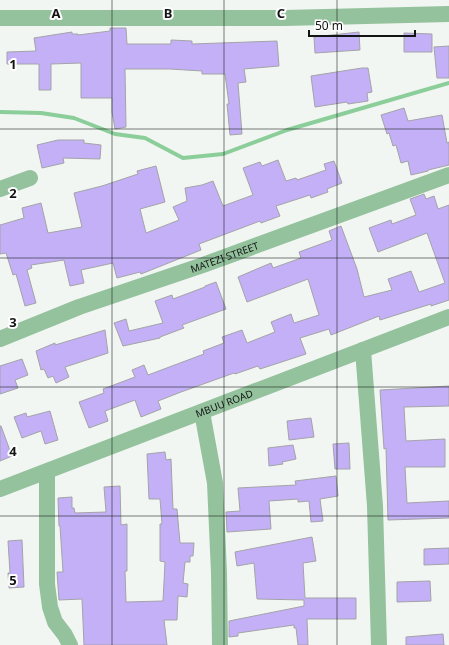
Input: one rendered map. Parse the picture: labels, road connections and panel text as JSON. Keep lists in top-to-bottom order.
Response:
{
  "streets": {
    "street": ["MATEZI STREET", "MBUU ROAD"]
  },
  "scale_bar": "50 m",
  "grid": {
    "columns": ["A", "B", "C"],
    "rows": [
      "1",
      "2",
      "3",
      "4",
      "5"
    ]
  }
}
